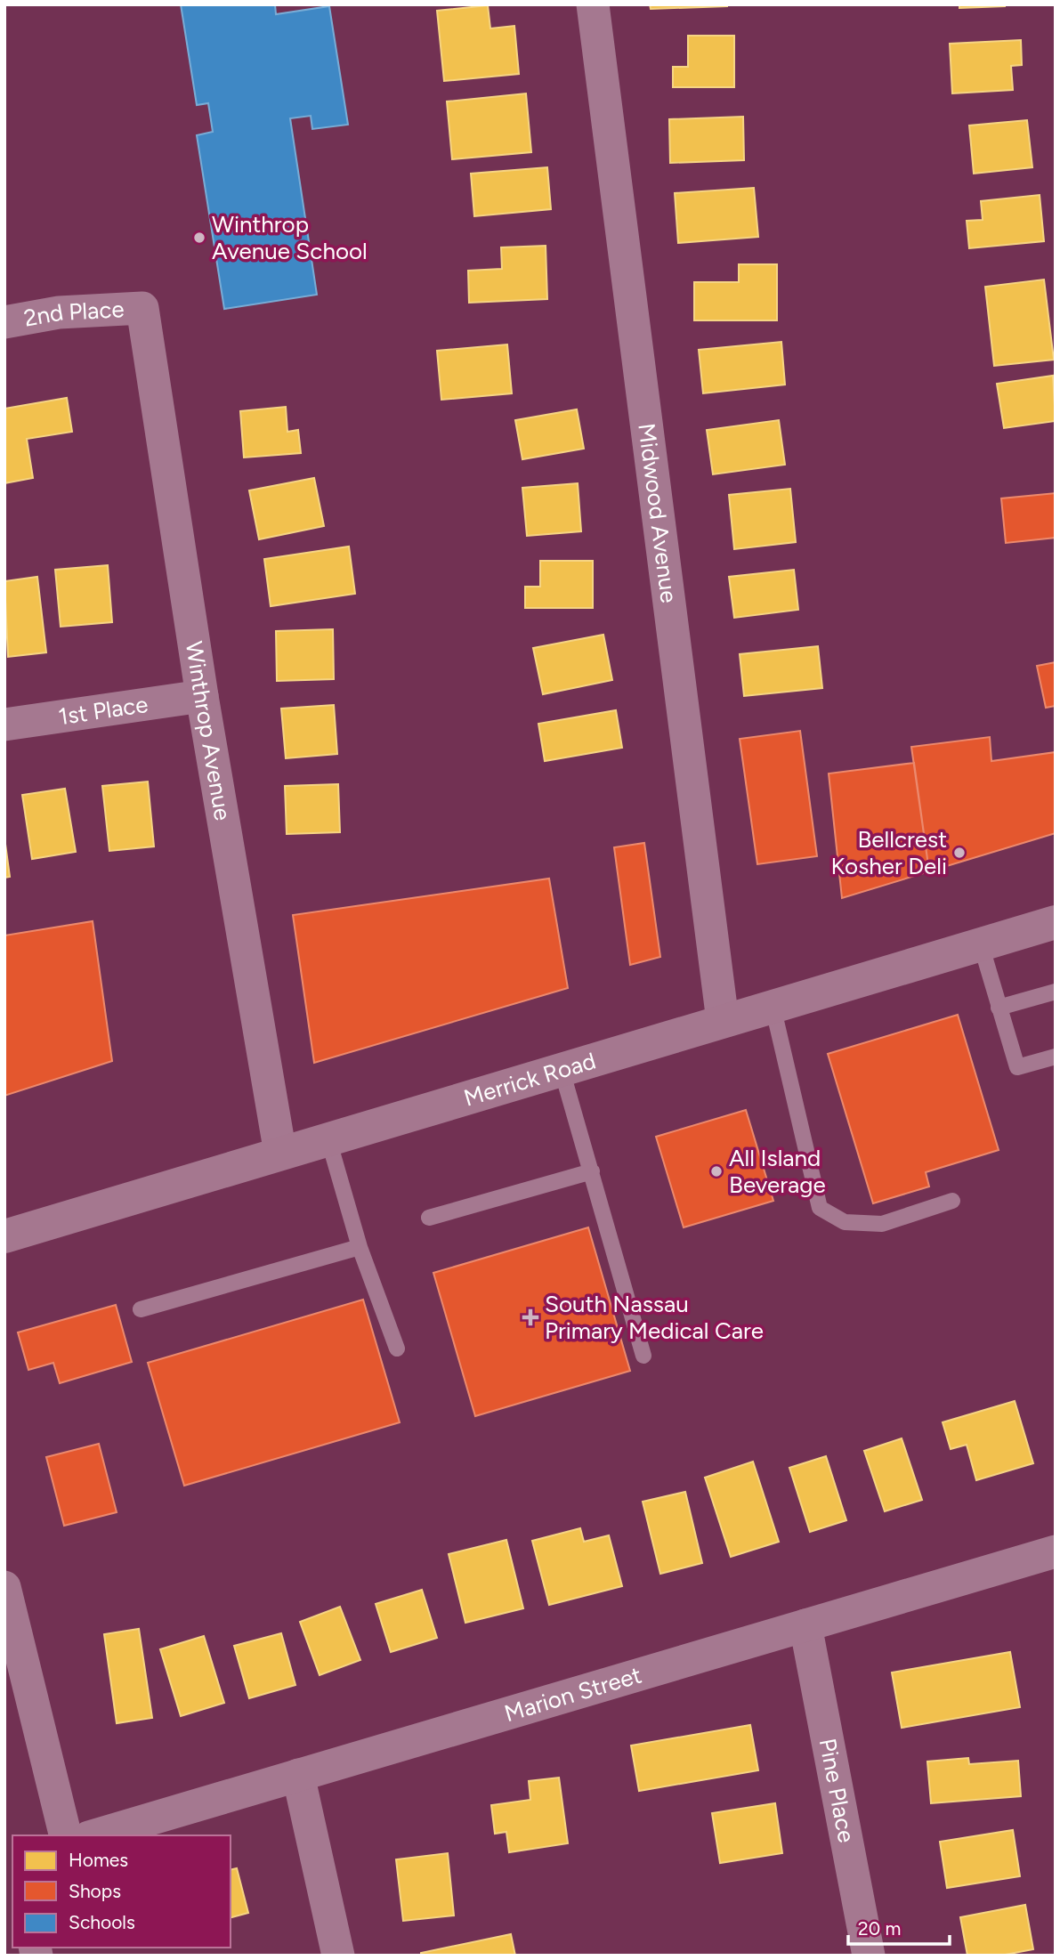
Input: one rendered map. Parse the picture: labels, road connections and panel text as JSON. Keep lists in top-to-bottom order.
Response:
{
  "streets": {
    "main road": ["Merrick Road"],
    "street": [
      "2nd Place",
      "Midwood Avenue",
      "1st Place",
      "Winthrop Avenue",
      "Marion Street",
      "Pine Place"
    ]
  },
  "crossings": [
    ["2nd Place", "Winthrop Avenue"],
    ["Midwood Avenue", "Merrick Road"],
    ["1st Place", "Winthrop Avenue"],
    ["Winthrop Avenue", "Merrick Road"],
    ["Marion Street", "Pine Place"]
  ],
  "places": {
    "other": ["Winthrop Avenue School", "Bellcrest Kosher Deli", "All Island Beverage"],
    "health": ["South Nassau Primary Medical Care"]
  },
  "legend": ["Homes", "Shops", "Schools"],
  "scale_bar": "20 m"
}
